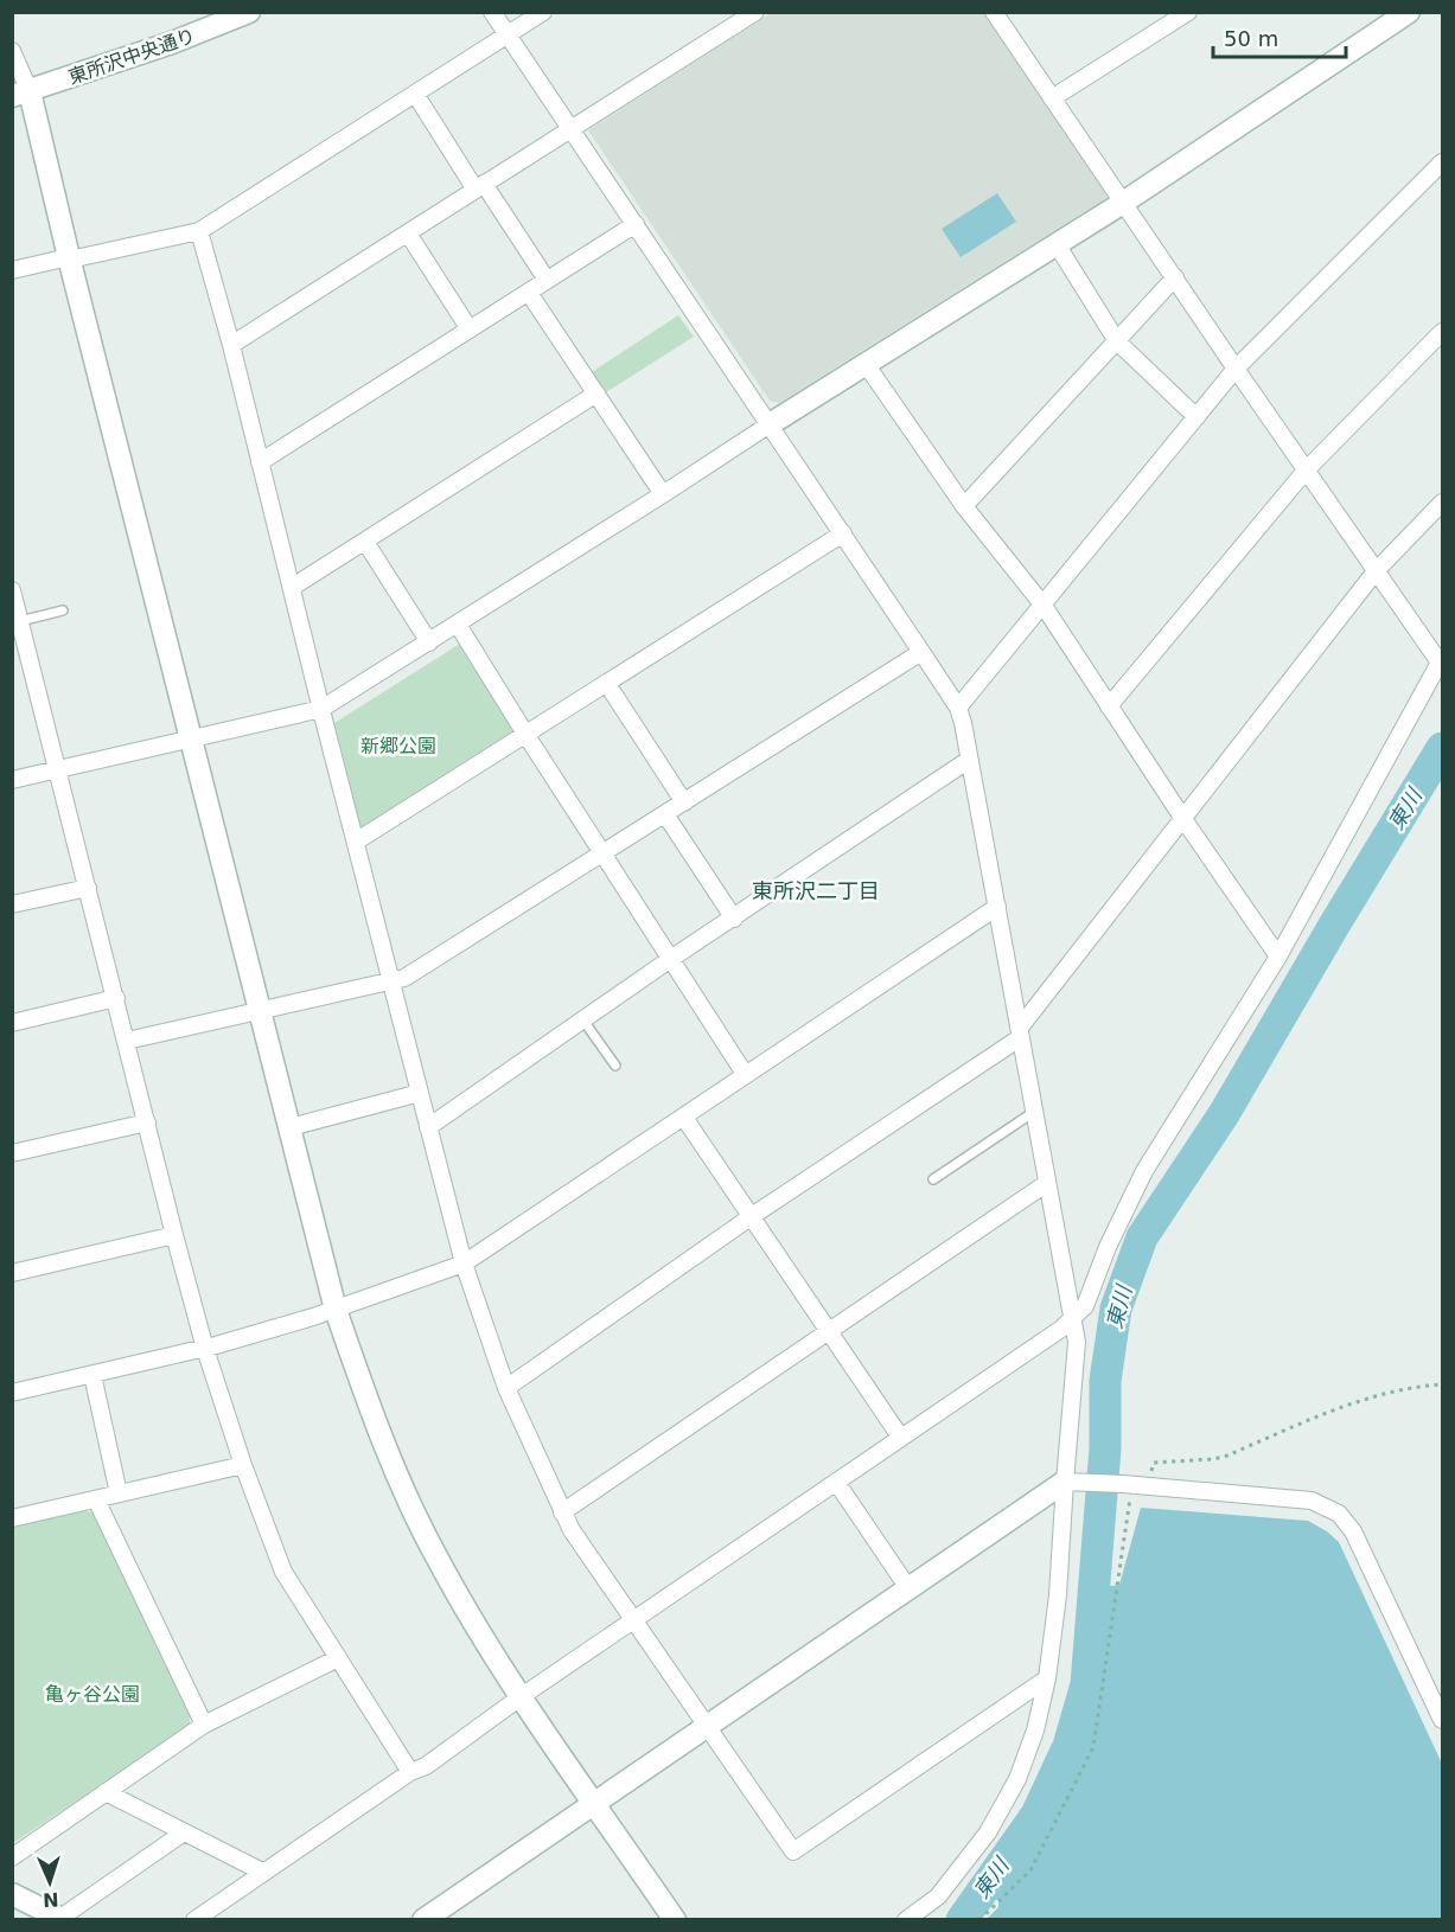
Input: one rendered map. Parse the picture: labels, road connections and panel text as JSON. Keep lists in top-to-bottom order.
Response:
{
  "streets": {
    "street": ["東所沢中央通り"]
  },
  "districts": ["東所沢二丁目"],
  "water": ["東川"],
  "parks": ["新郷公園", "亀ヶ谷公園"],
  "scale_bar": "50 m",
  "north": "bottom"
}
